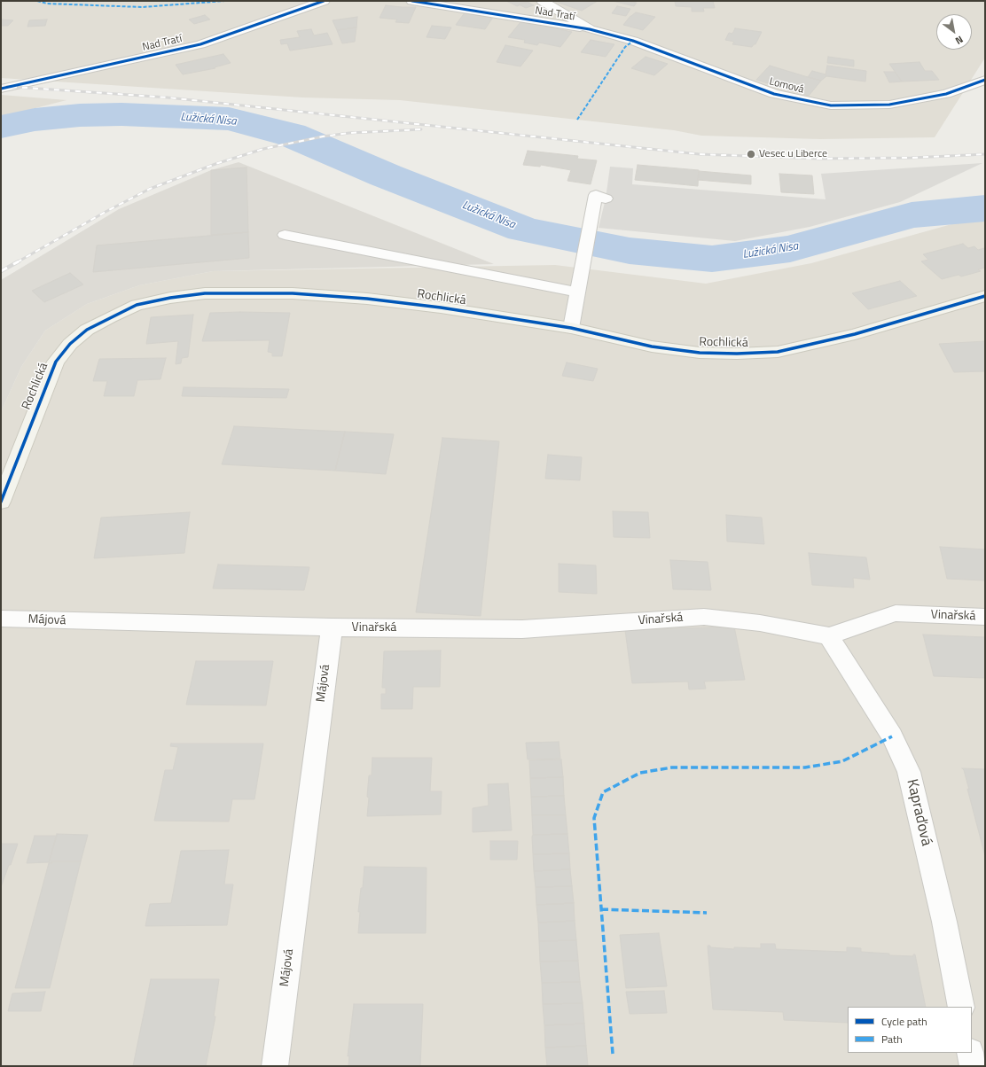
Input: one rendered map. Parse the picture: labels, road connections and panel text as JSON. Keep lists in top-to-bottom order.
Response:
{
  "streets": {
    "street": [
      "Nad Tratí",
      "Lomová",
      "Rochlická",
      "Vinařská",
      "Májová",
      "Kapraďová"
    ]
  },
  "crossings": [
    ["Nad Tratí", "Lomová"],
    ["Vinařská", "Májová"],
    ["Vinařská", "Kapraďová"]
  ],
  "water": ["Lužická Nisa"],
  "places": ["Vesec u Liberce"],
  "legend": ["Cycle path", "Path"],
  "north": "bottom right"
}
